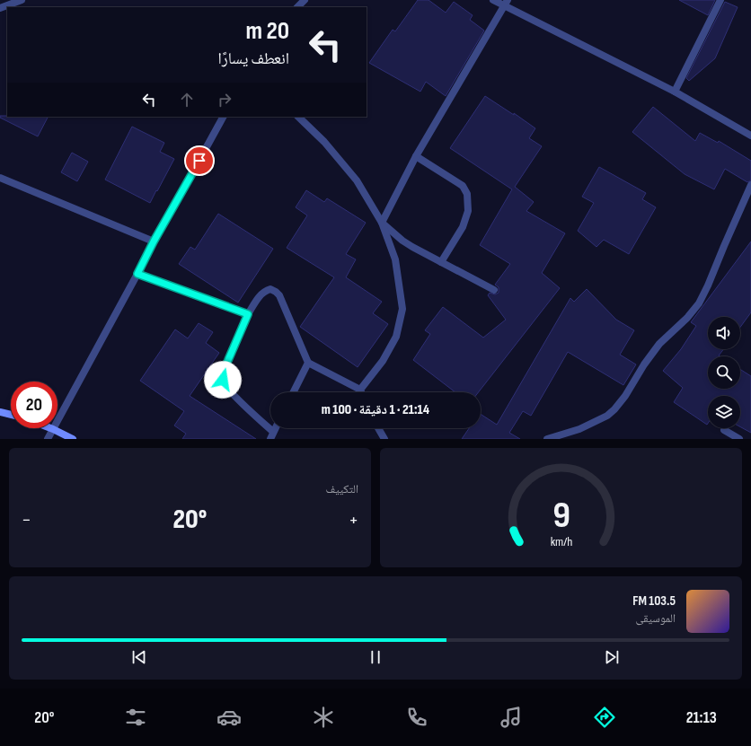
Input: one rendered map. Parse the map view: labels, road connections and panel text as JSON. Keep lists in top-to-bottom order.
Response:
{
  "page": {
    "turn": ["20 m", "انعطف يسارًا"],
    "limit": "20",
    "trip": "21:14 · 1 دقيقة · 100 m",
    "tile": "التكييف",
    "heat": ["−", "20°", "+"],
    "song": ["103.5 FM", "الموسيقى"],
    "tabs": ["21:13", "20°"],
    "gauge": ["9", "km/h"]
  }
}
